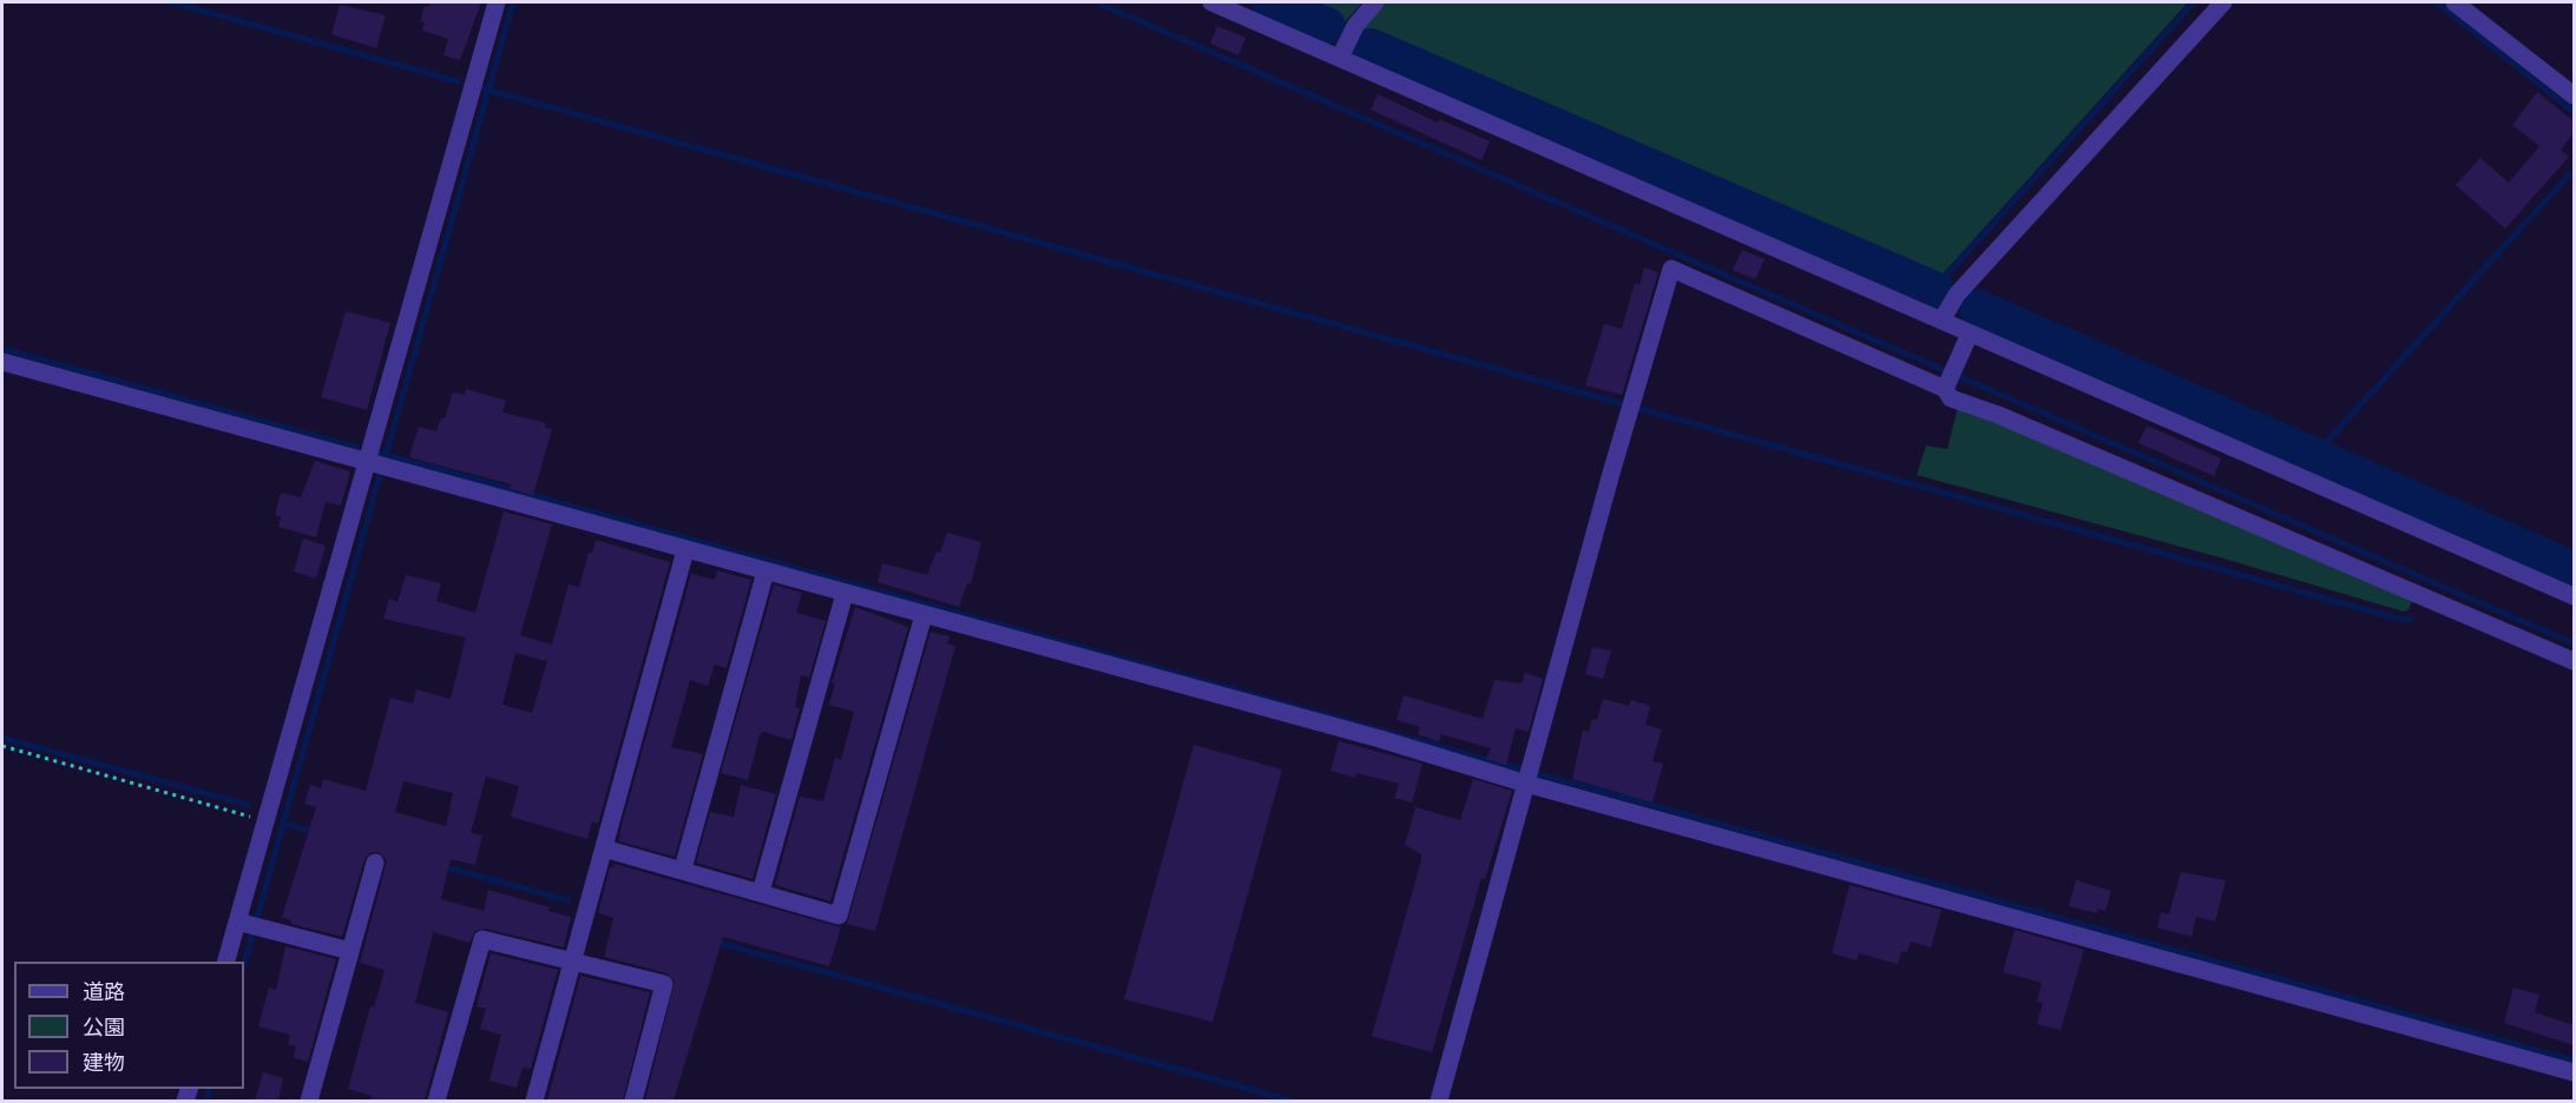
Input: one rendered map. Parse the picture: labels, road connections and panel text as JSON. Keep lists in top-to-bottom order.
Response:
{
  "legend": ["道路", "公園", "建物"]
}
